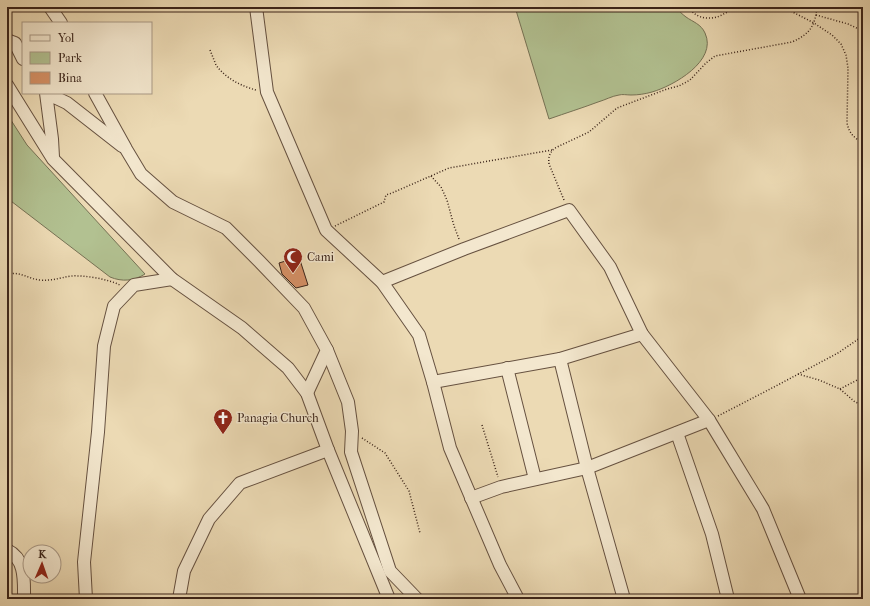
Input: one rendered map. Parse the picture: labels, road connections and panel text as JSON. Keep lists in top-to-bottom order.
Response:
{
  "places": {
    "mosque": ["Cami"],
    "church": ["Panagia Church"]
  },
  "legend": ["Yol", "Park", "Bina"],
  "north": "top"
}
